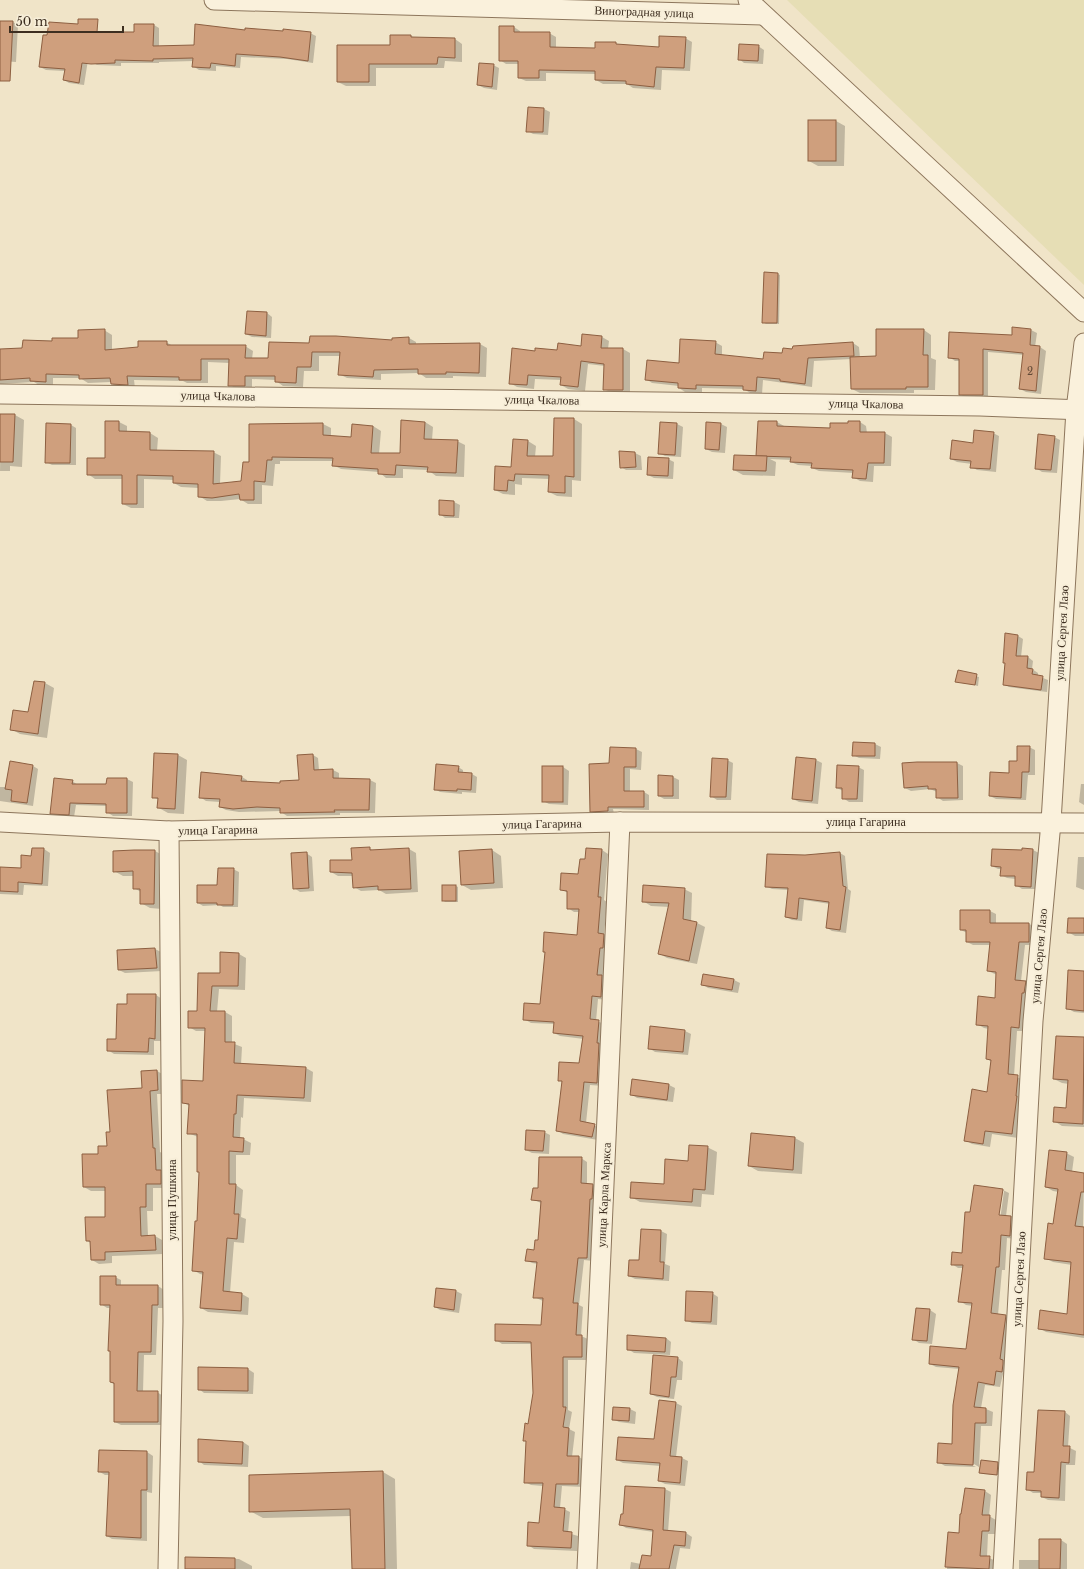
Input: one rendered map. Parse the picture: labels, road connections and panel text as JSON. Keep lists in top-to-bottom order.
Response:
{
  "streets": {
    "street": [
      "Виноградная улица",
      "улица Чкалова",
      "улица Сергея Лазо",
      "улица Гагарина",
      "улица Карла Маркса",
      "улица Пушкина"
    ]
  },
  "crossings": [
    ["улица Чкалова", "улица Сергея Лазо"],
    ["улица Сергея Лазо", "улица Гагарина"],
    ["улица Гагарина", "улица Карла Маркса"],
    ["улица Гагарина", "улица Пушкина"]
  ],
  "house_numbers": ["2"],
  "scale_bar": "50 m"
}
